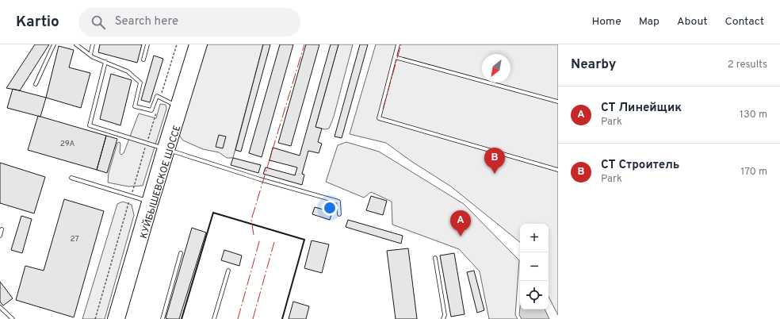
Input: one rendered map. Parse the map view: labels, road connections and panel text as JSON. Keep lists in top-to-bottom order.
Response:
{
  "streets": {
    "main road": ["КУЙБЫШЕВСКОЕ ШОССЕ"]
  },
  "house_numbers": ["29А", "27"],
  "north": "bottom left",
  "page": {
    "header": "Kartio",
    "search": "Search here",
    "nav": [
      "Home",
      "Map",
      "About",
      "Contact"
    ],
    "heading": ["Nearby", "2 results"],
    "list": [
      {
        "mark": "A",
        "name": "СТ Линейщик",
        "note": "Park",
        "value": "130 m"
      },
      {
        "mark": "B",
        "name": "СТ Строитель",
        "note": "Park",
        "value": "170 m"
      }
    ],
    "pins": ["B", "A"],
    "map_buttons": ["+", "−"]
  }
}
